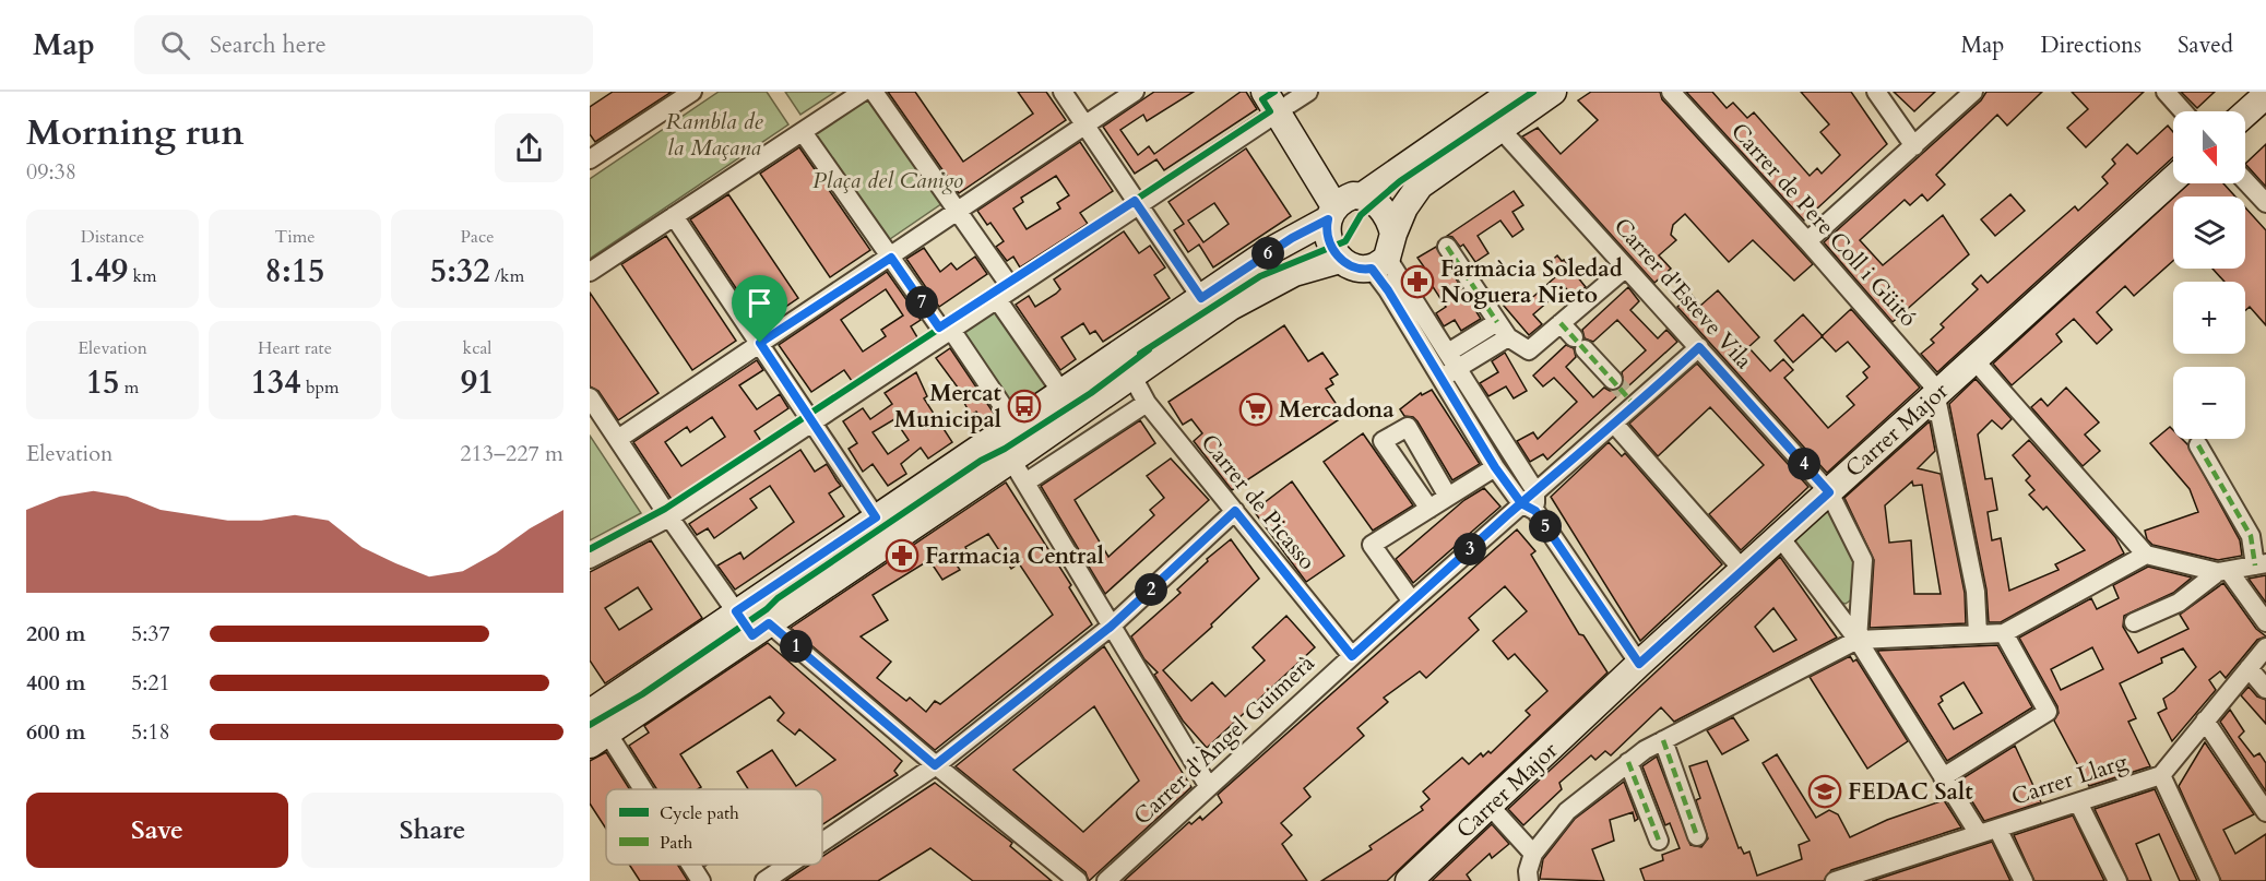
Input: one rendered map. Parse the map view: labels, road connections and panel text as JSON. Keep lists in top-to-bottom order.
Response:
{
  "streets": {
    "main road": ["Carrer Major"],
    "street": [
      "Carrer de Pere Coll i Güitó",
      "Carrer d'Esteve Vila",
      "Carrer de Picasso",
      "Carrer d'Àngel Guimerà",
      "Carrer Llarg"
    ]
  },
  "crossings": [
    ["Carrer de Pere Coll i Güitó", "Carrer Major"],
    ["Carrer d'Esteve Vila", "Carrer Major"],
    ["Carrer d'Esteve Vila", "Carrer d'Àngel Guimerà"],
    ["Carrer de Picasso", "Carrer d'Àngel Guimerà"]
  ],
  "parks": ["Rambla de la Maçana", "Plaça del Canigo"],
  "places": {
    "pharmacy": ["Farmàcia Soledad Noguera Nieto", "Farmacia Central"],
    "bus stop": ["Mercat Municipal"],
    "supermarket": ["Mercadona"],
    "school or university": ["FEDAC Salt"]
  },
  "legend": ["Cycle path", "Path"],
  "north": "bottom",
  "page": {
    "header": "Map",
    "search": "Search here",
    "nav": ["Map", "Directions", "Saved"],
    "heading": ["Morning run", "09:38"],
    "map_buttons": ["+", "−"],
    "stats": [
      ["Distance", "1.49 km"],
      ["Time", "8:15"],
      ["Pace", "5:32 /km"],
      ["Elevation", "15 m"],
      ["Heart rate", "134 bpm"],
      ["kcal", "91"]
    ],
    "pins": [
      "6",
      "7",
      "4",
      "5",
      "3",
      "2",
      "1"
    ],
    "chart": ["Elevation", "213–227 m"],
    "list": [
      {
        "name": "200 m",
        "note": "5:37"
      },
      {
        "name": "400 m",
        "note": "5:21"
      },
      {
        "name": "600 m",
        "note": "5:18"
      }
    ],
    "buttons": ["Save", "Share"]
  }
}
